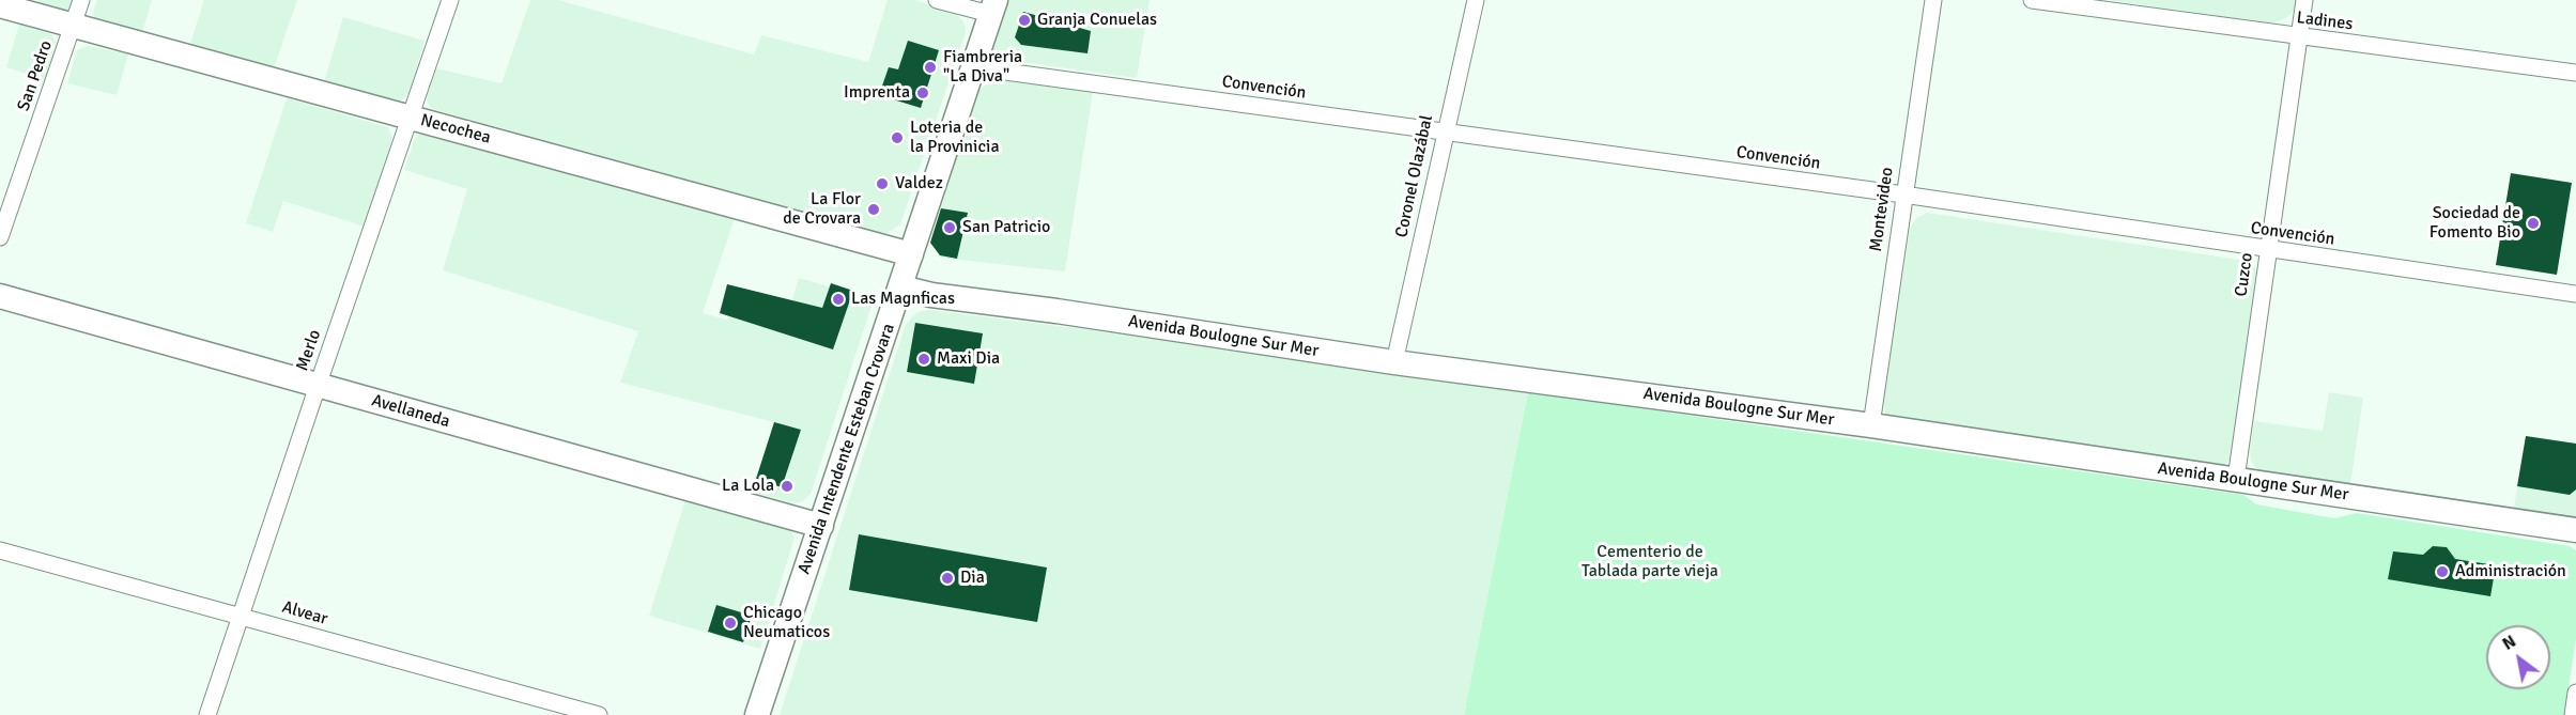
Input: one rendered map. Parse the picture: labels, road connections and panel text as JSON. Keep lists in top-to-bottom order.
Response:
{
  "streets": {
    "main road": [
      "Necochea",
      "Avenida Boulogne Sur Mer",
      "Avellaneda",
      "Avenida Intendente Esteban Crovara"
    ],
    "street": [
      "Ladines",
      "San Pedro",
      "Convención",
      "Coronel Olazábal",
      "Montevideo",
      "Cuzco",
      "Merlo",
      "Alvear"
    ]
  },
  "crossings": [
    ["Ladines", "Cuzco"],
    ["San Pedro", "Necochea"],
    ["Convención", "Coronel Olazábal"],
    ["Convención", "Montevideo"],
    ["Convención", "Cuzco"],
    ["Convención", "Avenida Intendente Esteban Crovara"],
    ["Necochea", "Merlo"],
    ["Necochea", "Avenida Intendente Esteban Crovara"],
    ["Coronel Olazábal", "Avenida Boulogne Sur Mer"],
    ["Montevideo", "Avenida Boulogne Sur Mer"],
    ["Cuzco", "Avenida Boulogne Sur Mer"],
    ["Avenida Boulogne Sur Mer", "Avenida Intendente Esteban Crovara"],
    ["Merlo", "Avellaneda"],
    ["Merlo", "Alvear"],
    ["Avellaneda", "Avenida Intendente Esteban Crovara"]
  ],
  "parks": ["Cementerio de Tablada parte vieja"],
  "places": [
    "Granja Conuelas",
    "Fiambreria \"La Diva\"",
    "Imprenta",
    "Loteria de la Provinicia",
    "Valdez",
    "La Flor de Crovara",
    "Sociedad de Fomento Bio",
    "San Patricio",
    "Las Magnficas",
    "Maxi Dia",
    "La Lola",
    "Administración",
    "Dia",
    "Chicago Neumaticos"
  ],
  "north": "top left"
}
